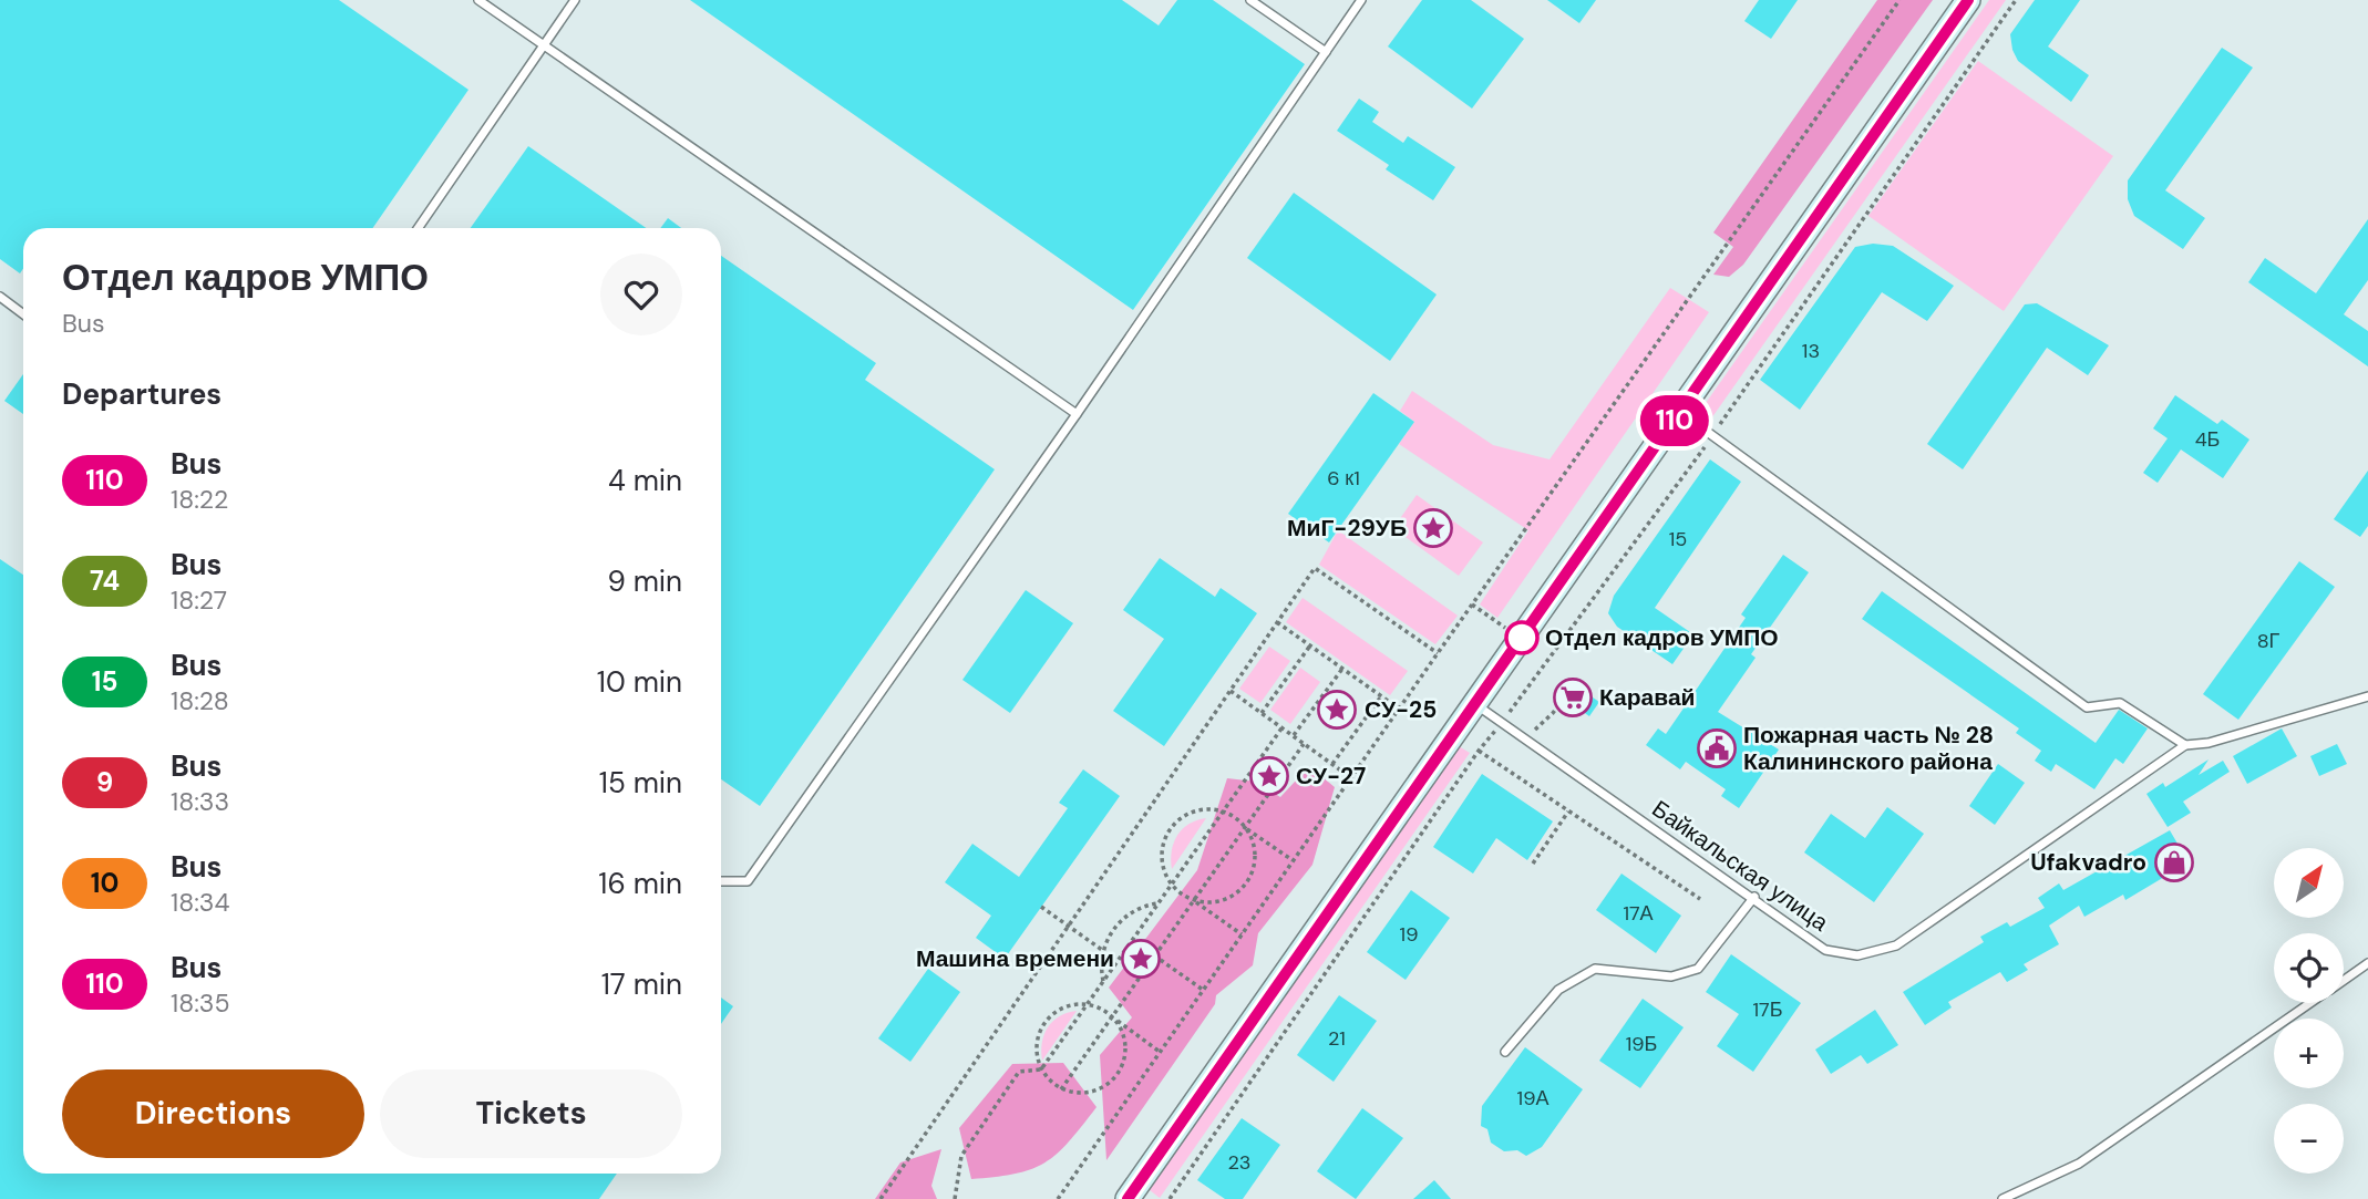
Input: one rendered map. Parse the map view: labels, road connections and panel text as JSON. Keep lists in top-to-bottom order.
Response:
{
  "streets": {
    "lane": ["Байкальская улица"]
  },
  "places": {
    "place": [
      "МиГ-29УБ",
      "СУ-25",
      "СУ-27",
      "Машина времени"
    ],
    "other": ["Отдел кадров УМПО"],
    "supermarket": ["Каравай"],
    "public building": ["Пожарная часть № 28 Калининского района"],
    "shop": ["Ufakvadro"]
  },
  "lines": ["bus line 110"],
  "house_numbers": [
    "13",
    "4Б",
    "6 к1",
    "15",
    "8Г",
    "17А",
    "19",
    "17Б",
    "21",
    "19Б",
    "19А",
    "23"
  ],
  "north": "top right",
  "page": {
    "on_map": "110",
    "heading": [
      ["Отдел кадров УМПО", "Bus"],
      "Departures"
    ],
    "list": [
      {
        "mark": "110",
        "name": "Bus",
        "note": "18:22",
        "value": "4 min"
      },
      {
        "mark": "74",
        "name": "Bus",
        "note": "18:27",
        "value": "9 min"
      },
      {
        "mark": "15",
        "name": "Bus",
        "note": "18:28",
        "value": "10 min"
      },
      {
        "mark": "9",
        "name": "Bus",
        "note": "18:33",
        "value": "15 min"
      },
      {
        "mark": "10",
        "name": "Bus",
        "note": "18:34",
        "value": "16 min"
      },
      {
        "mark": "110",
        "name": "Bus",
        "note": "18:35",
        "value": "17 min"
      }
    ],
    "map_buttons": ["+", "−"],
    "buttons": ["Directions", "Tickets"]
  }
}
